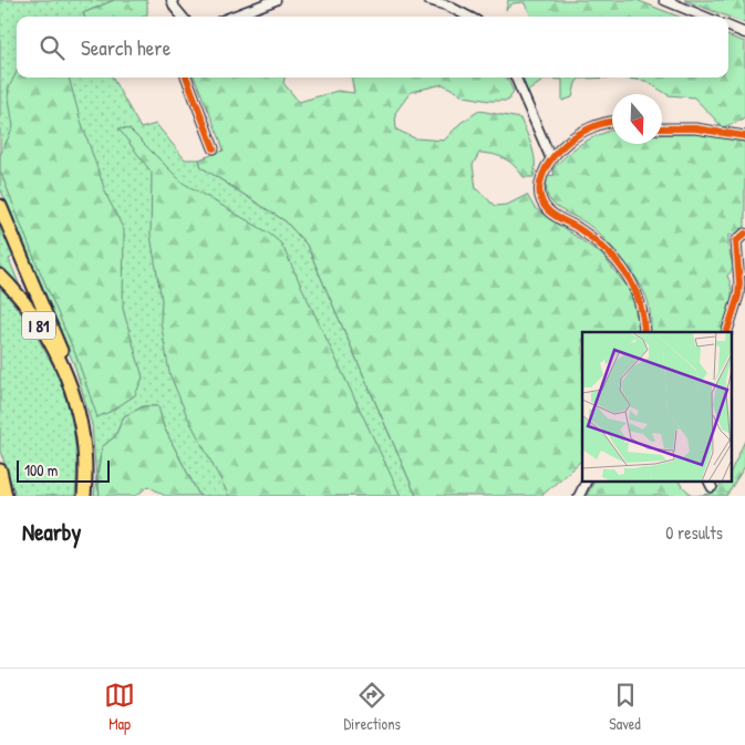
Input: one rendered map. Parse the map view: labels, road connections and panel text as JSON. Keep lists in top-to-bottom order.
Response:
{
  "streets": {
    "highway": ["I 81"]
  },
  "scale_bar": "100 m",
  "north": "bottom",
  "page": {
    "search": "Search here",
    "scale": "100 m",
    "heading": ["Nearby", "0 results"],
    "nav": ["Map", "Directions", "Saved"]
  }
}
